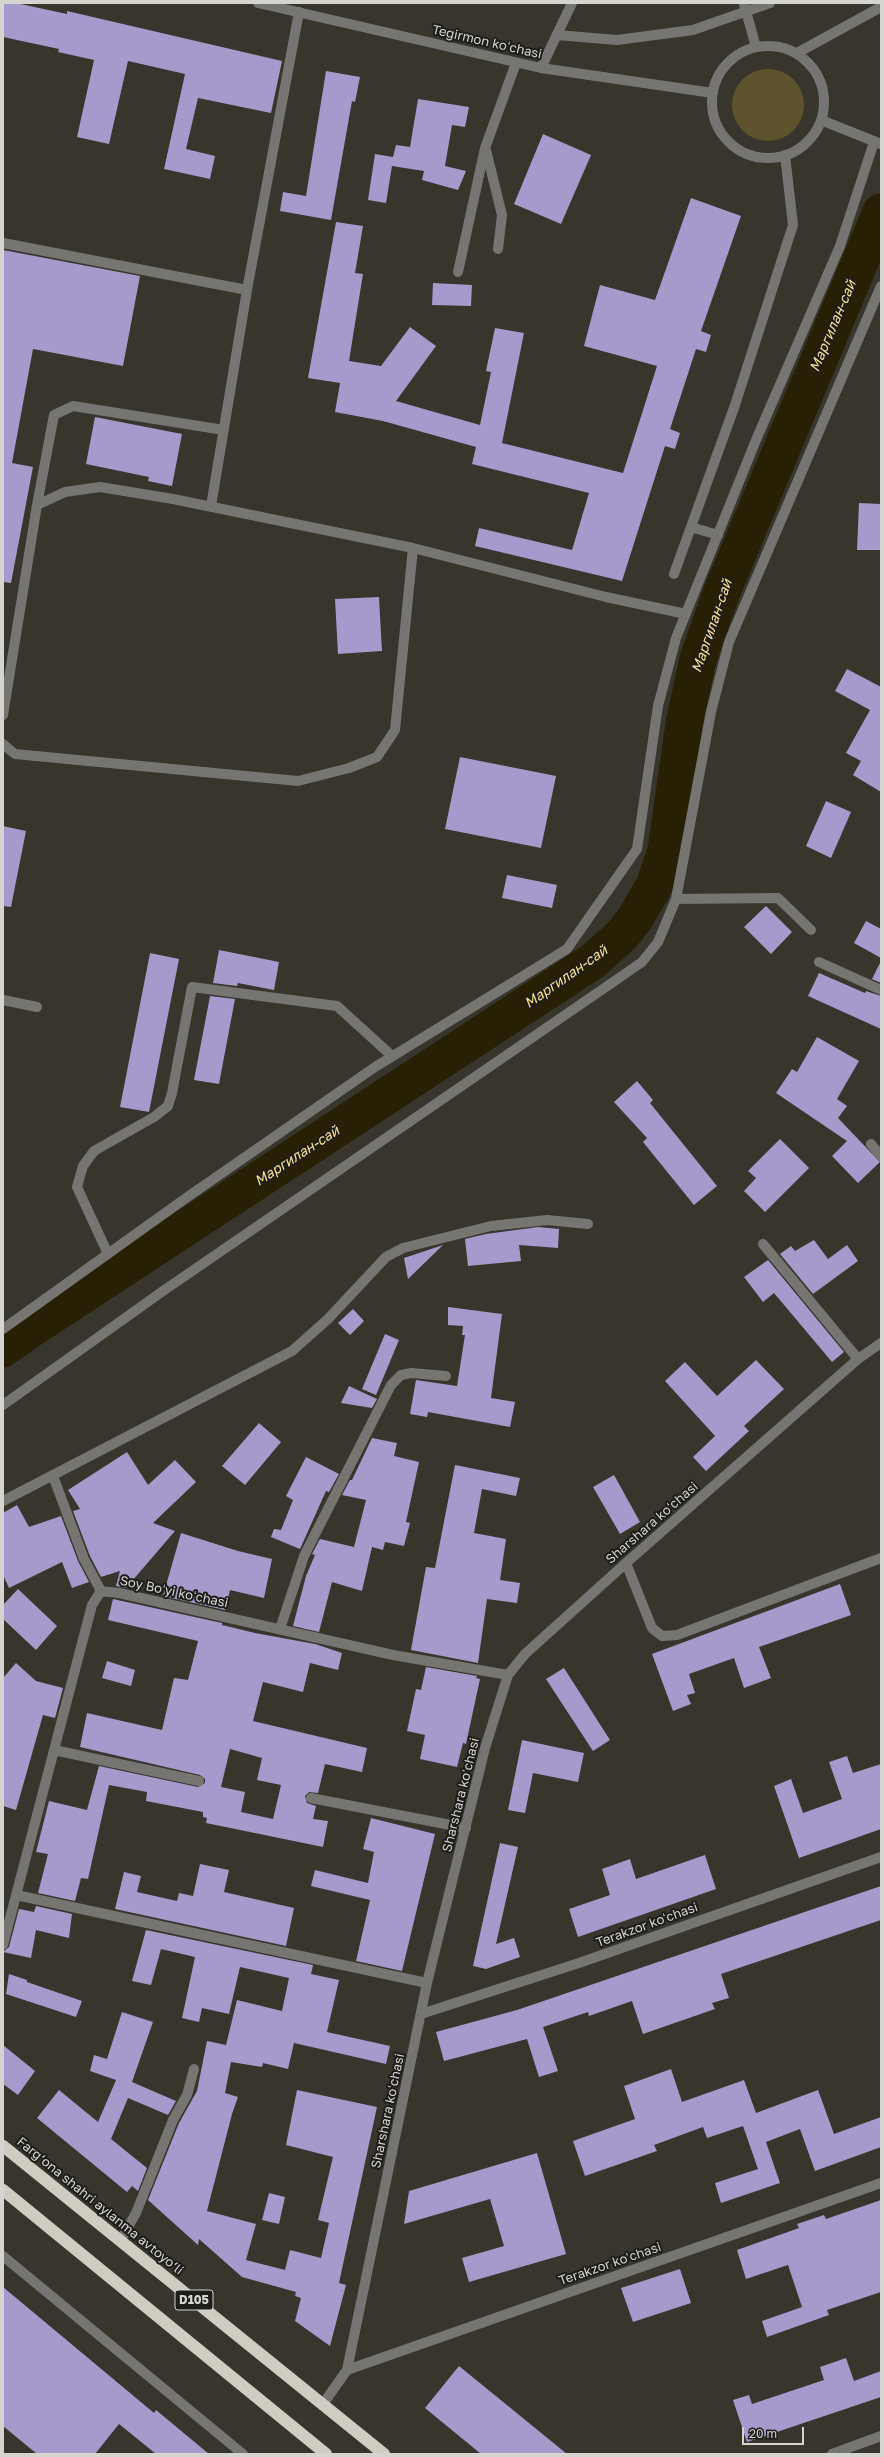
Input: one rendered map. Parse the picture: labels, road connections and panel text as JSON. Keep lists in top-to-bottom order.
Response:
{
  "streets": {
    "highway": ["Farg‘ona shahri aylanma avtoyo‘li", "D105"],
    "street": [
      "Tegirmon koʻchasi",
      "Sharshara koʻchasi",
      "Soy Boʻyi koʻchasi",
      "Terakzor koʻchasi"
    ]
  },
  "crossings": [
    ["Sharshara koʻchasi", "Soy Boʻyi koʻchasi"],
    ["Sharshara koʻchasi", "Terakzor koʻchasi"],
    ["Sharshara koʻchasi", "Farg‘ona shahri aylanma avtoyo‘li"]
  ],
  "water": ["Маргилан-сай"],
  "scale_bar": "20 m"
}
